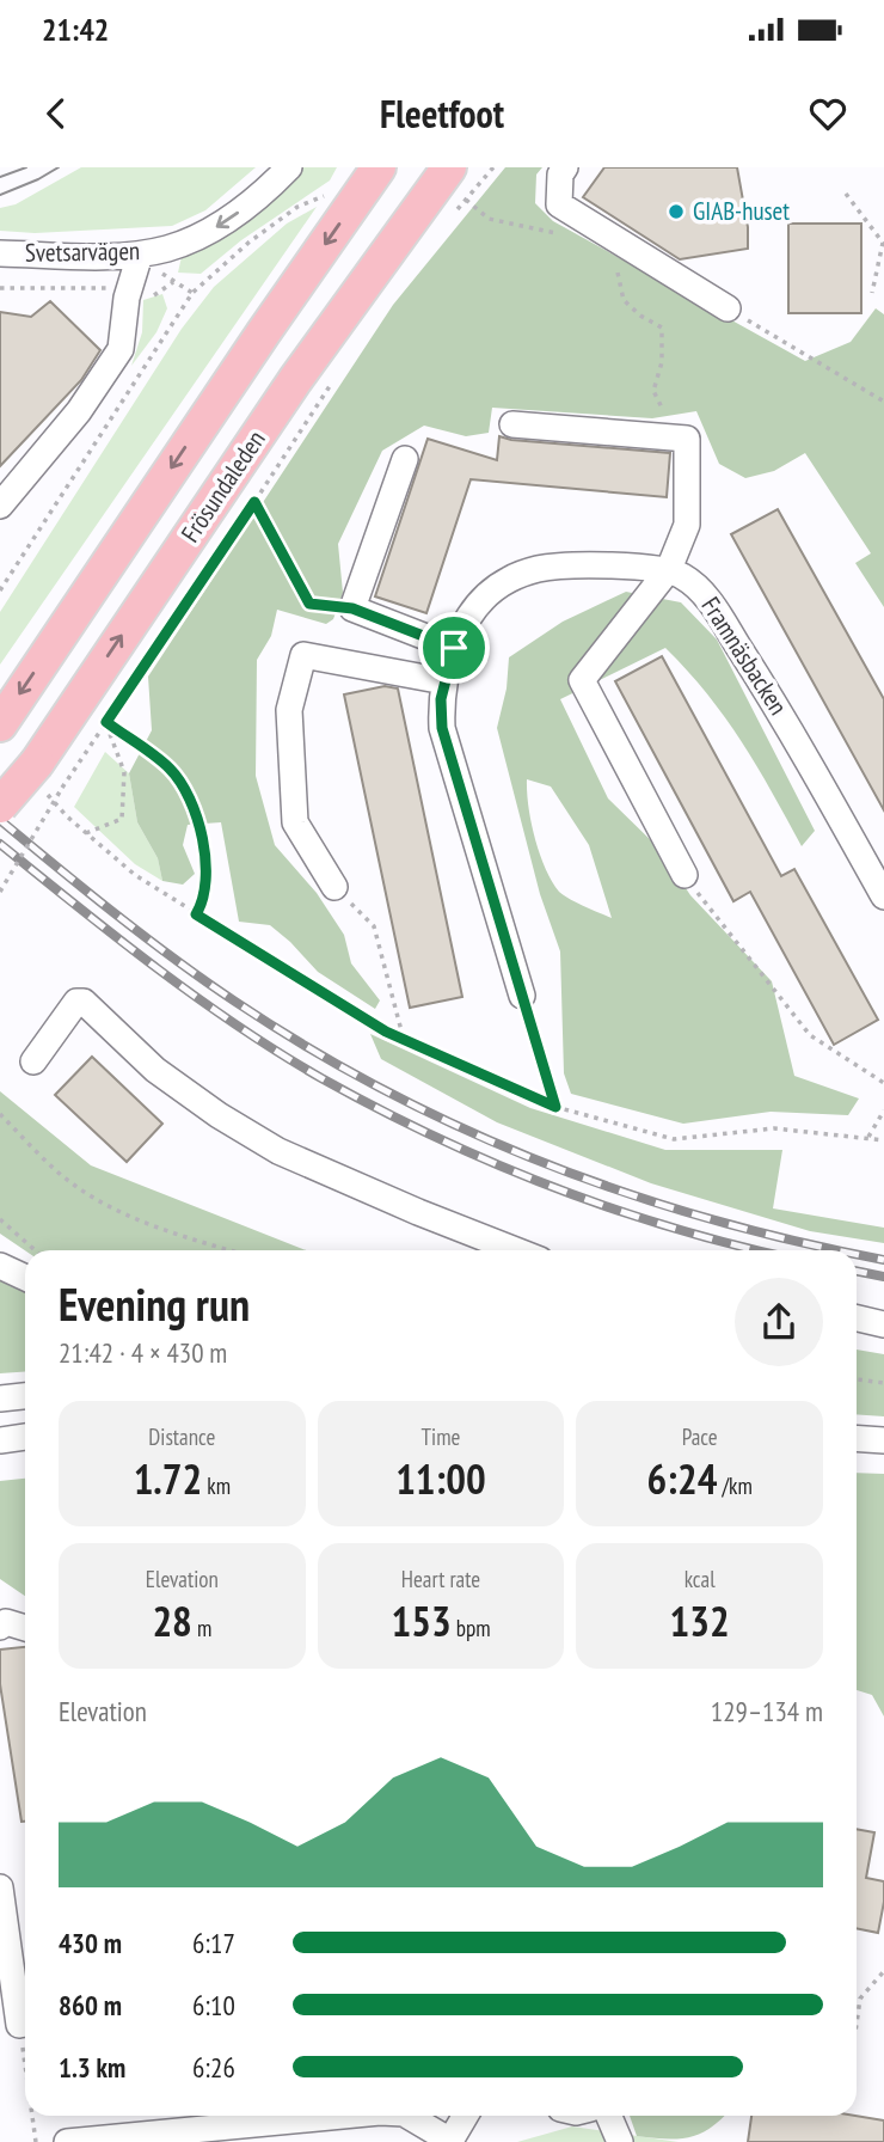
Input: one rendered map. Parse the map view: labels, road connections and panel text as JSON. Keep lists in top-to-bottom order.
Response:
{
  "streets": {
    "main road": ["Frösundaleden"],
    "street": ["Svetsarvägen", "Framnäsbacken"]
  },
  "one_way": ["Svetsarvägen"],
  "places": ["GIAB-huset"],
  "page": {
    "status": "21:42",
    "header": "Fleetfoot",
    "heading": ["Evening run", "21:42 · 4 × 430 m"],
    "stats": [
      ["Distance", "1.72 km"],
      ["Time", "11:00"],
      ["Pace", "6:24 /km"],
      ["Elevation", "28 m"],
      ["Heart rate", "153 bpm"],
      ["kcal", "132"]
    ],
    "chart": ["Elevation", "129–134 m"],
    "list": [
      {
        "name": "430 m",
        "note": "6:17"
      },
      {
        "name": "860 m",
        "note": "6:10"
      },
      {
        "name": "1.3 km",
        "note": "6:26"
      }
    ]
  }
}
